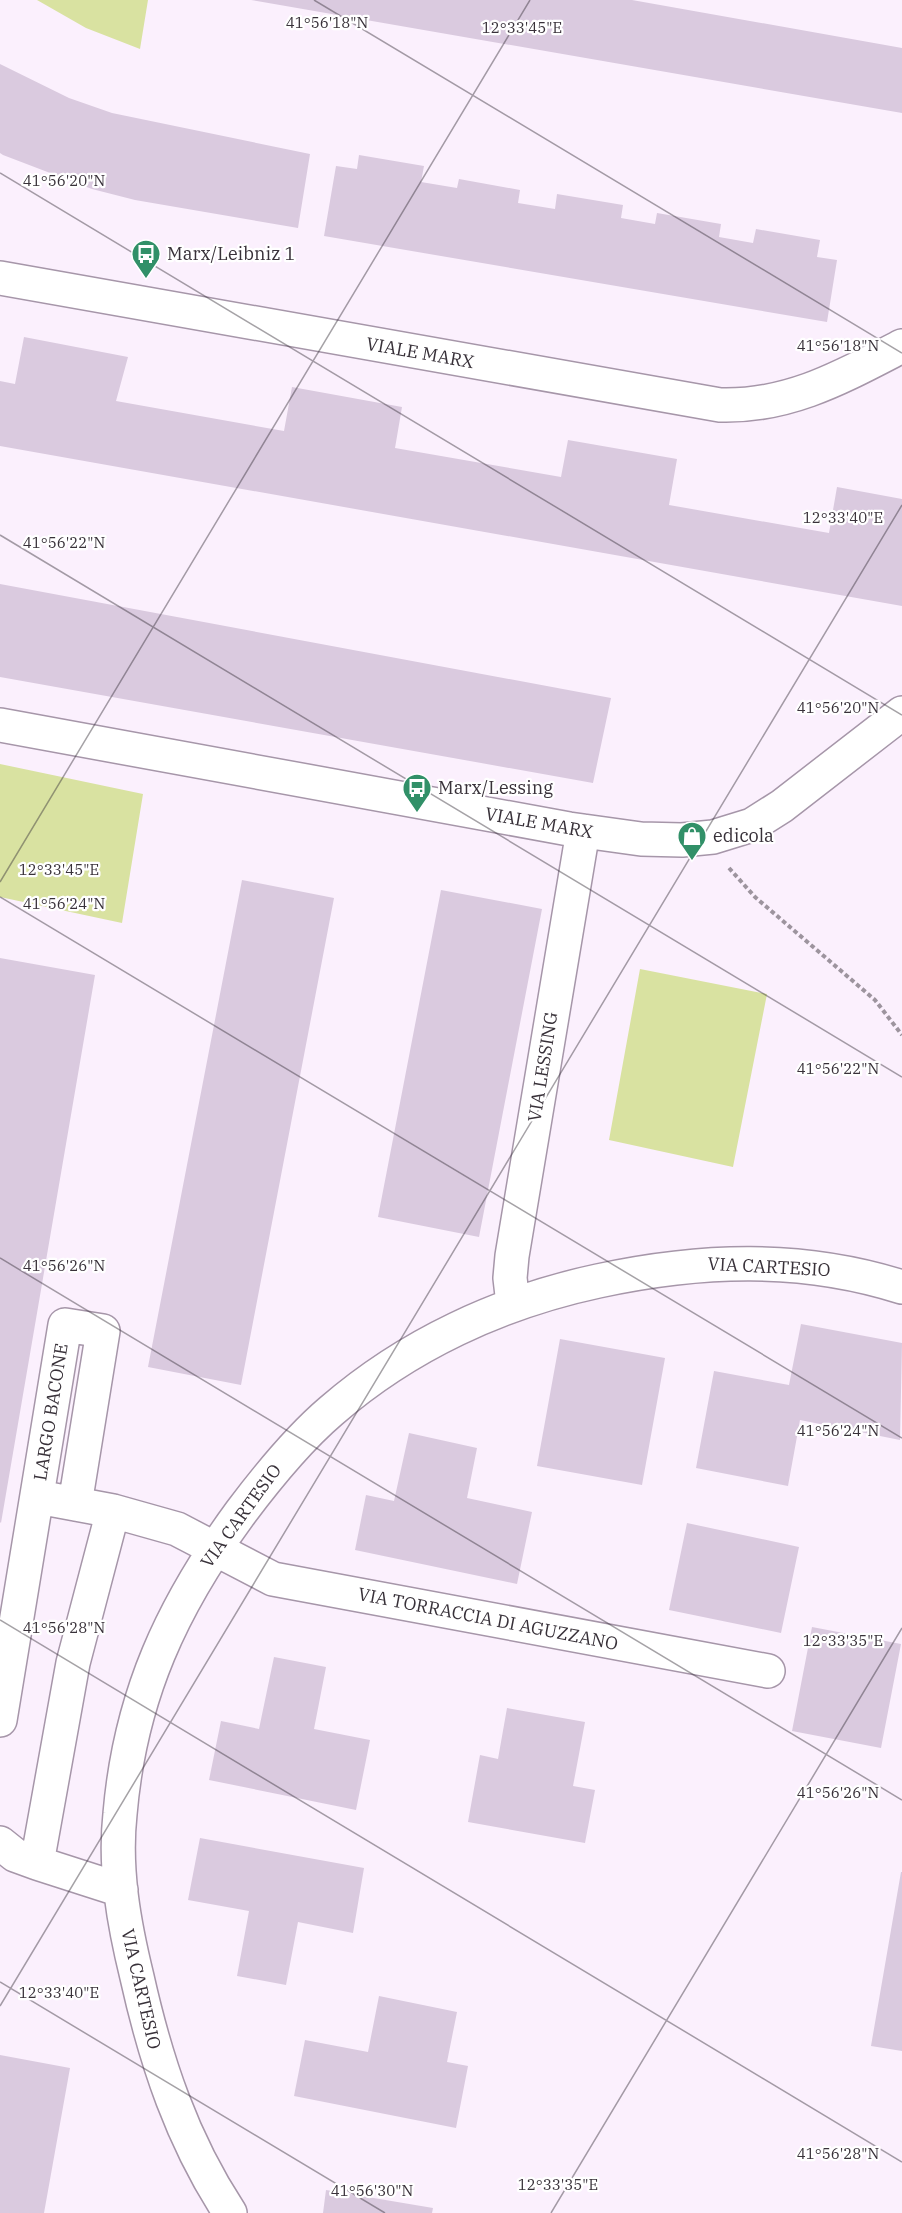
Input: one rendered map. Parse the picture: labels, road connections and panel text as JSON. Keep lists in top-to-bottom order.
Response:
{
  "streets": {
    "street": [
      "VIALE MARX",
      "VIA LESSING",
      "VIA CARTESIO",
      "LARGO BACONE",
      "VIA TORRACCIA DI AGUZZANO"
    ]
  },
  "crossings": [
    ["VIALE MARX", "VIA LESSING"],
    ["VIA LESSING", "VIA CARTESIO"],
    ["VIA CARTESIO", "LARGO BACONE"],
    ["VIA CARTESIO", "VIA TORRACCIA DI AGUZZANO"],
    ["LARGO BACONE", "VIA TORRACCIA DI AGUZZANO"]
  ],
  "places": {
    "bus stop": ["Marx/Leibniz 1", "Marx/Lessing"],
    "shop": ["edicola"]
  },
  "coordinates": [
    "41°56'18\"N",
    "12°33'45\"E",
    "41°56'20\"N",
    "12°33'40\"E",
    "41°56'22\"N",
    "41°56'24\"N",
    "41°56'26\"N",
    "41°56'28\"N",
    "12°33'35\"E",
    "41°56'30\"N"
  ]
}
